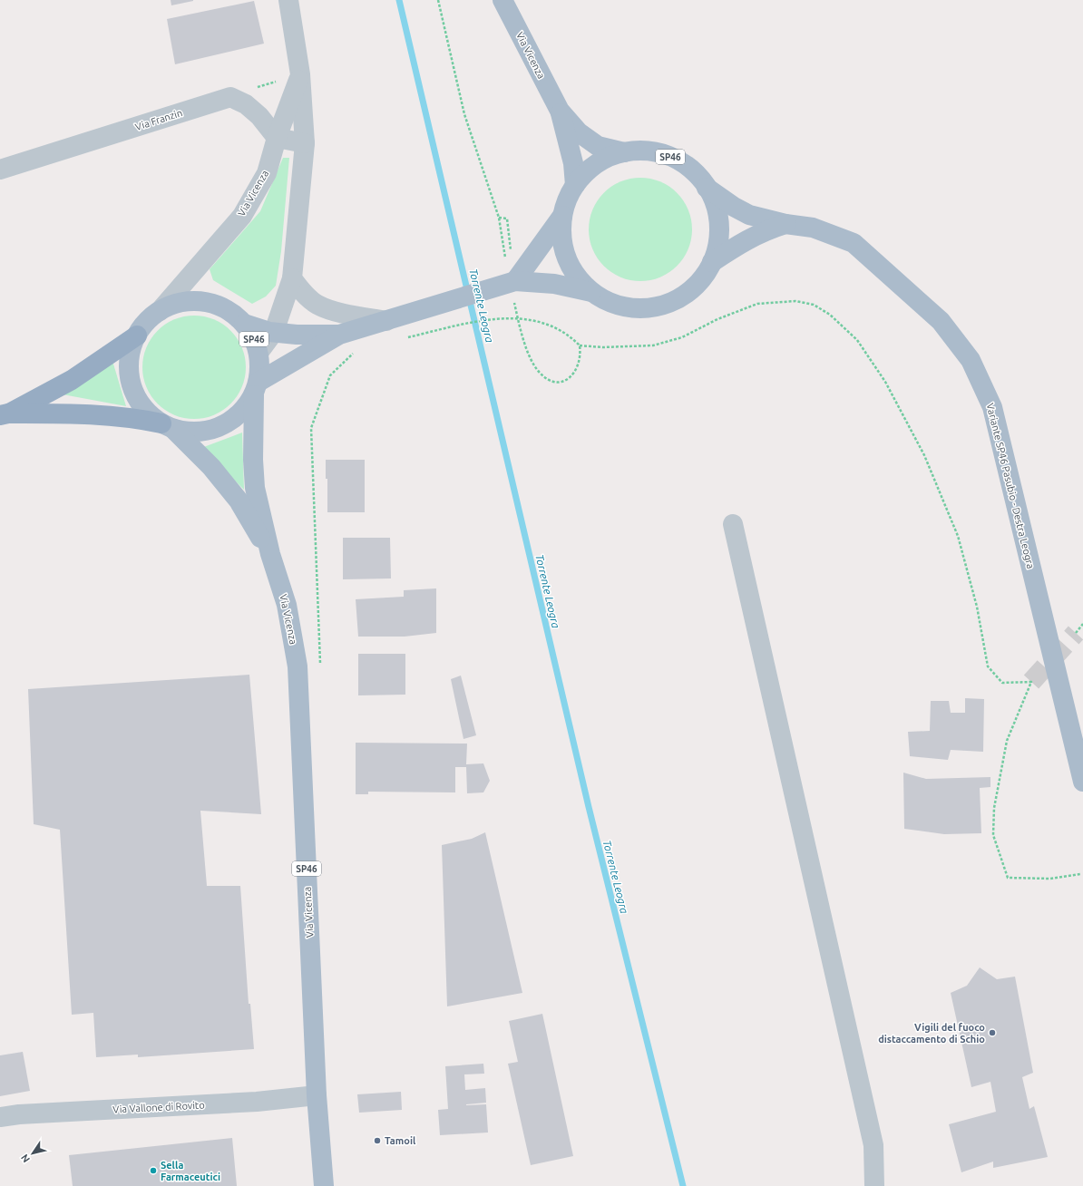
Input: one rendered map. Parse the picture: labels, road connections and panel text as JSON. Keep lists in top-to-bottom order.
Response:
{
  "streets": {
    "main road": ["Via Vicenza", "SP46", "Variante SP46 Pasubio - Destra Leogra"],
    "street": ["Via Franzin", "Via Vallone di Rovito"]
  },
  "crossings": [
    ["Via Vicenza", "SP46"],
    ["Via Vicenza", "Via Vallone di Rovito"],
    ["SP46", "Variante SP46 Pasubio - Destra Leogra"]
  ],
  "water": ["Torrente Leogra"],
  "places": ["Vigili del fuoco distaccamento di Schio", "Tamoil", "Sella Farmaceutici"],
  "north": "bottom left"
}
